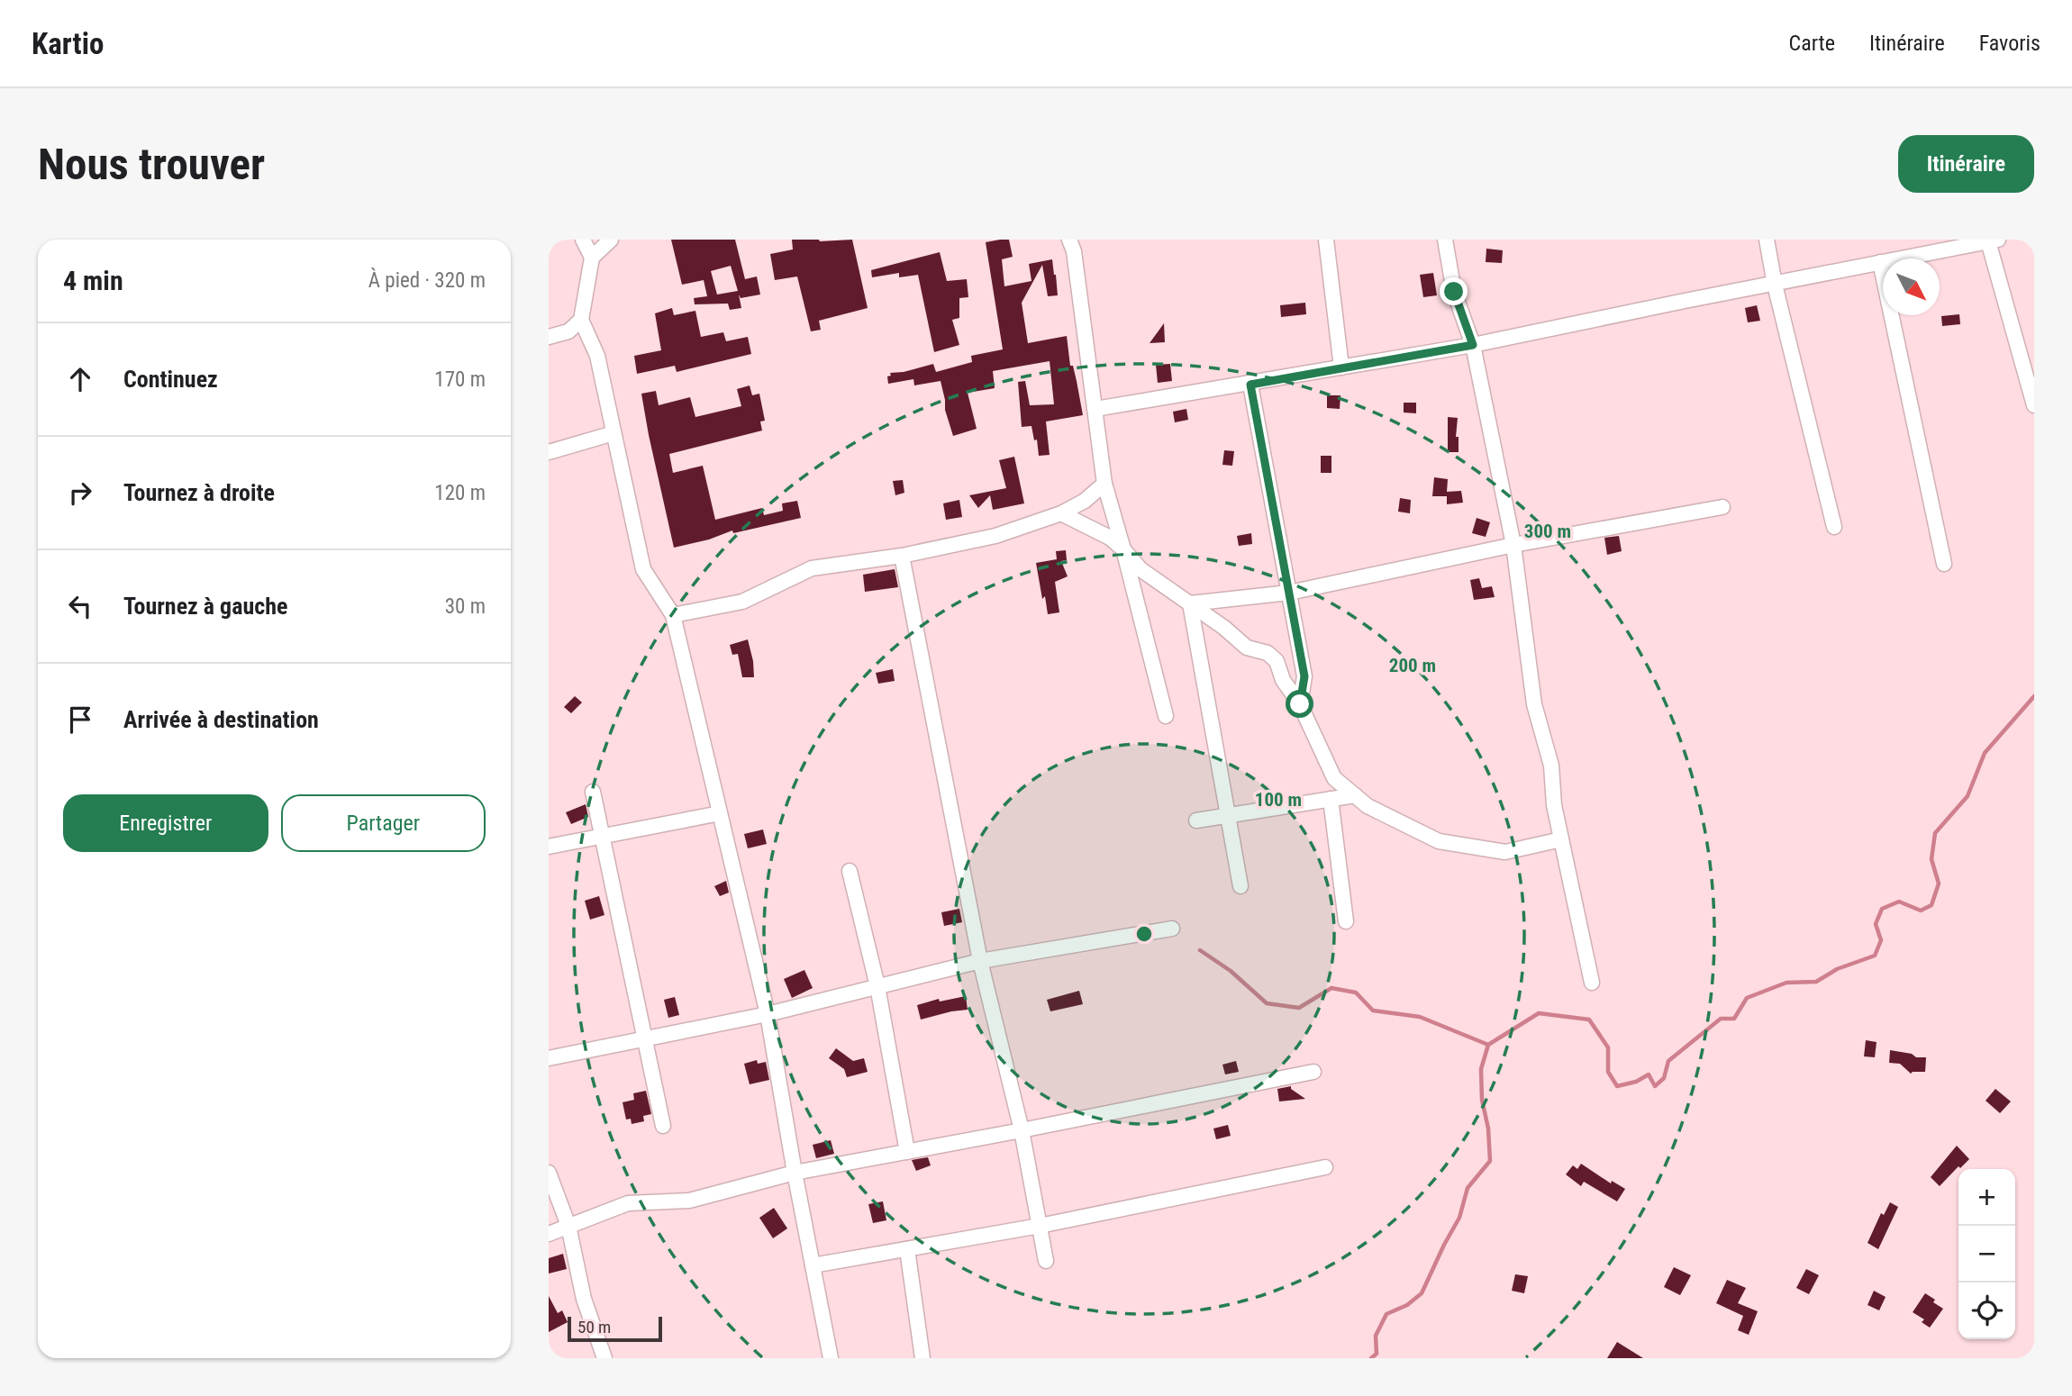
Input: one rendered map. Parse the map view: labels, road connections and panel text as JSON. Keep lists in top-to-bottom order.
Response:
{
  "scale_bar": "50 m",
  "north": "bottom right",
  "page": {
    "header": "Kartio",
    "nav": ["Carte", "Itinéraire", "Favoris"],
    "buttons": [
      "Itinéraire",
      ["Enregistrer", "Partager"]
    ],
    "title": "Nous trouver",
    "heading": ["4 min", "À pied · 320 m"],
    "list": [
      ["Continuez", "170 m"],
      ["Tournez à droite", "120 m"],
      ["Tournez à gauche", "30 m"],
      "Arrivée à destination"
    ],
    "map_buttons": ["+", "−"],
    "scale": "50 m"
  },
  "rings": ["300 m", "200 m", "100 m"]
}
